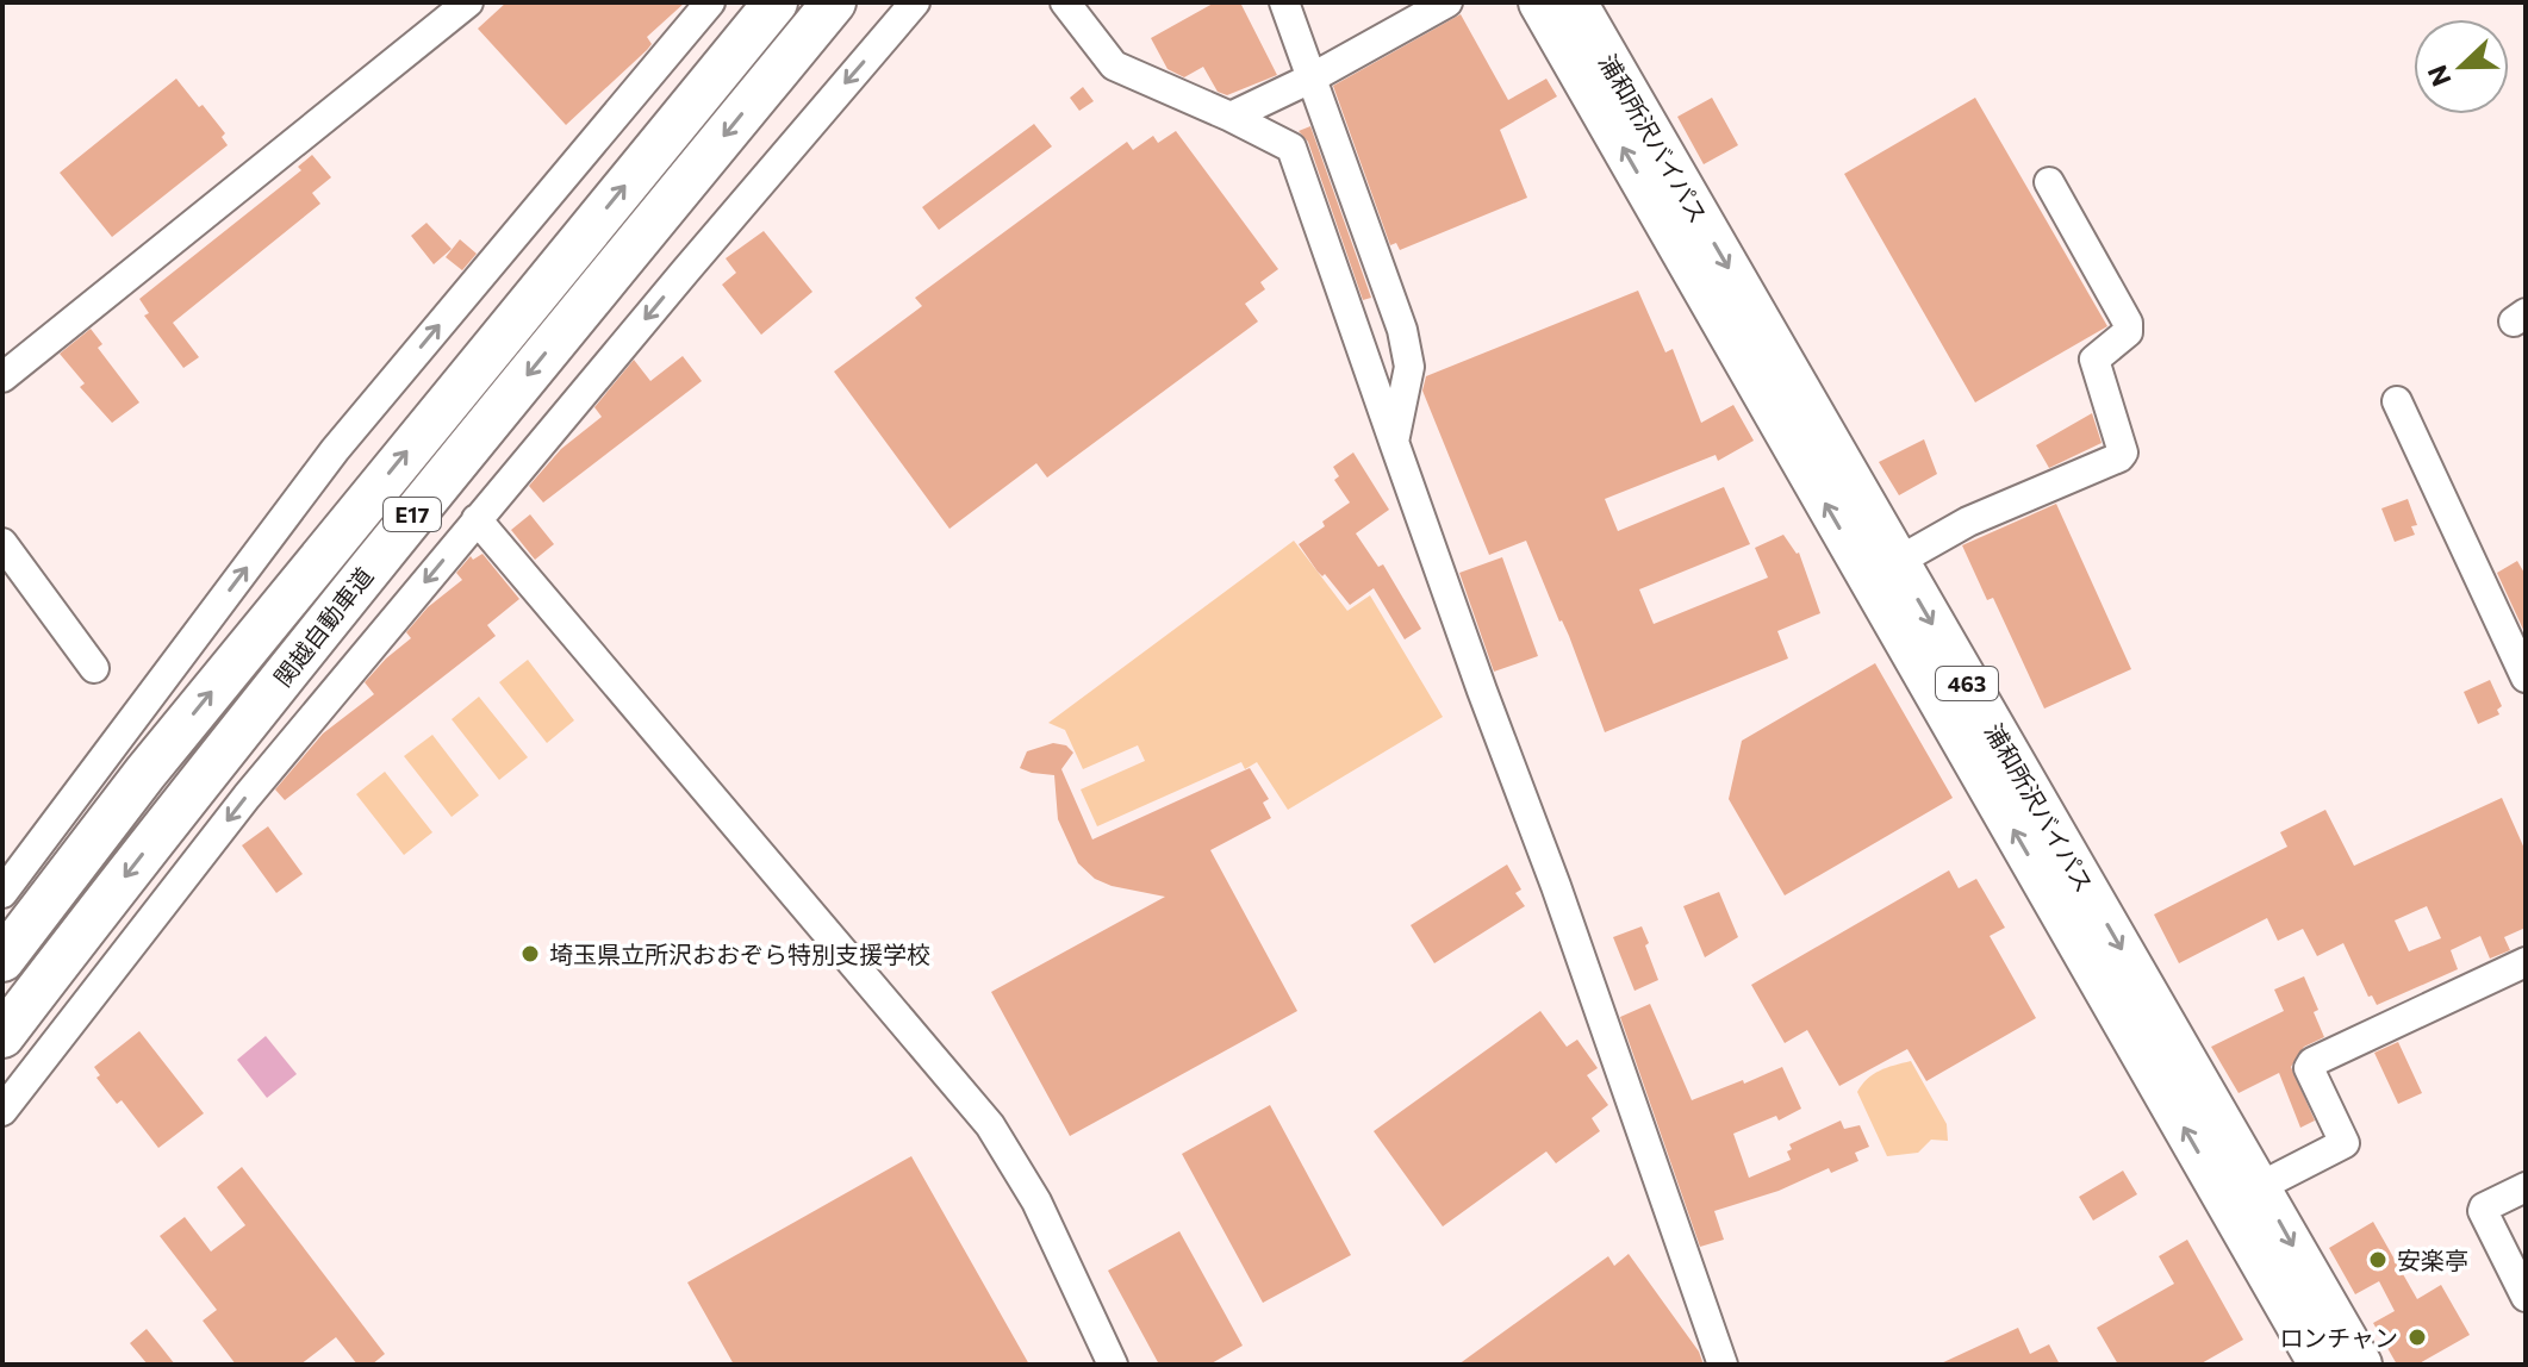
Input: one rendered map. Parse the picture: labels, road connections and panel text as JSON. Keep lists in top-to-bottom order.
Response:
{
  "streets": {
    "highway": [
      "浦和所沢バイパス",
      "E17",
      "関越自動車道",
      "463"
    ]
  },
  "places": ["埼玉県立所沢おおぞら特別支援学校", "安楽亭", "ロンチャン"],
  "north": "left"
}
